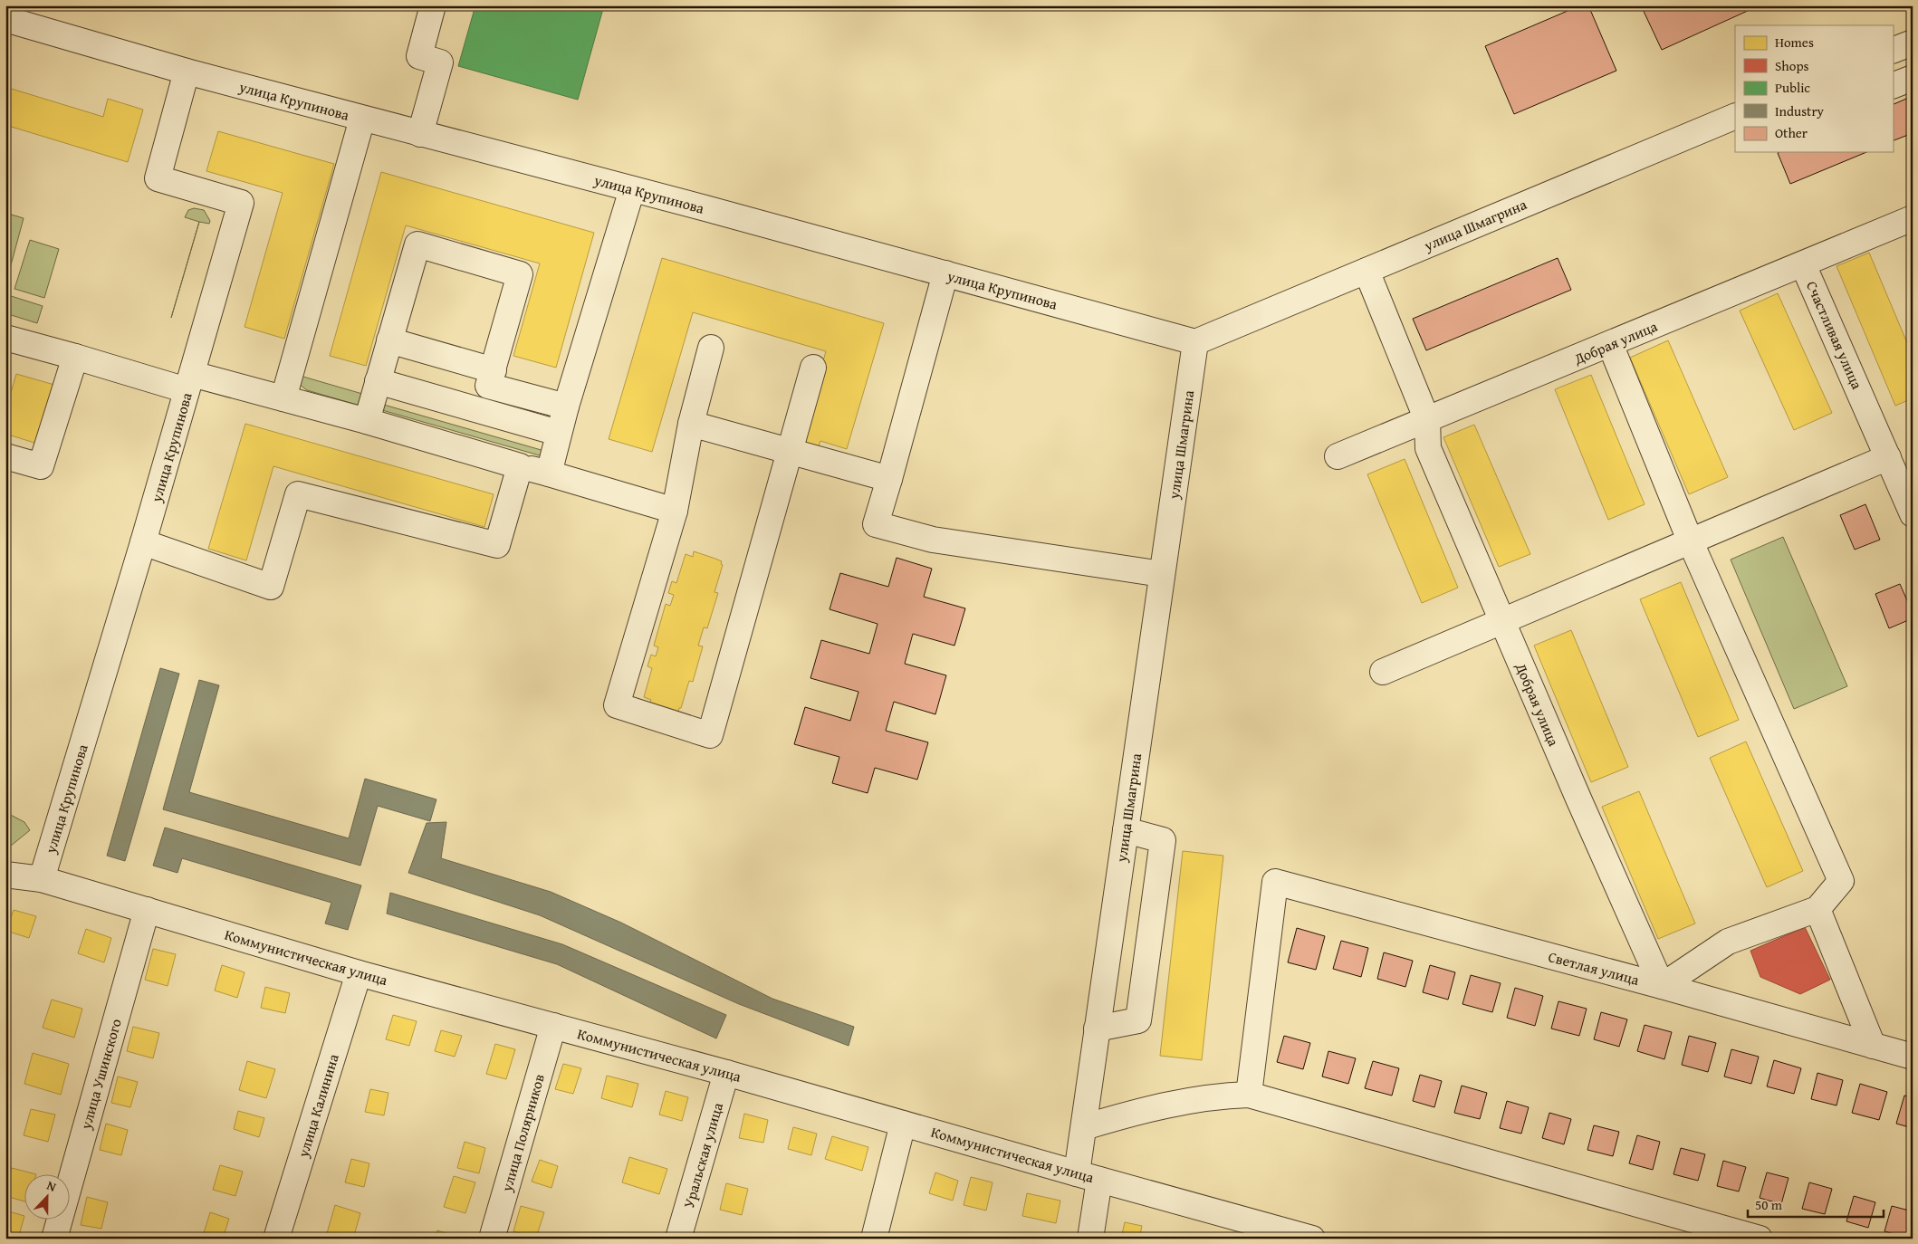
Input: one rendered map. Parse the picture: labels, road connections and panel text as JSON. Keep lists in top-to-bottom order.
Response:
{
  "streets": {
    "street": [
      "улица Крупинова",
      "улица Шмагрина",
      "Счастливая улица",
      "Добрая улица",
      "Коммунистическая улица",
      "Светлая улица",
      "улица Ушинского",
      "улица Калинина",
      "улица Полярников",
      "Уральская улица"
    ]
  },
  "crossings": [
    ["улица Крупинова", "улица Шмагрина"],
    ["улица Крупинова", "Коммунистическая улица"],
    ["улица Шмагрина", "Добрая улица"],
    ["улица Шмагрина", "Коммунистическая улица"],
    ["Счастливая улица", "Добрая улица"],
    ["Добрая улица", "Светлая улица"],
    ["Коммунистическая улица", "улица Ушинского"],
    ["Коммунистическая улица", "улица Калинина"],
    ["Коммунистическая улица", "улица Полярников"],
    ["Коммунистическая улица", "Уральская улица"]
  ],
  "legend": [
    "Homes",
    "Shops",
    "Public",
    "Industry",
    "Other"
  ],
  "scale_bar": "50 m",
  "north": "top"
}
